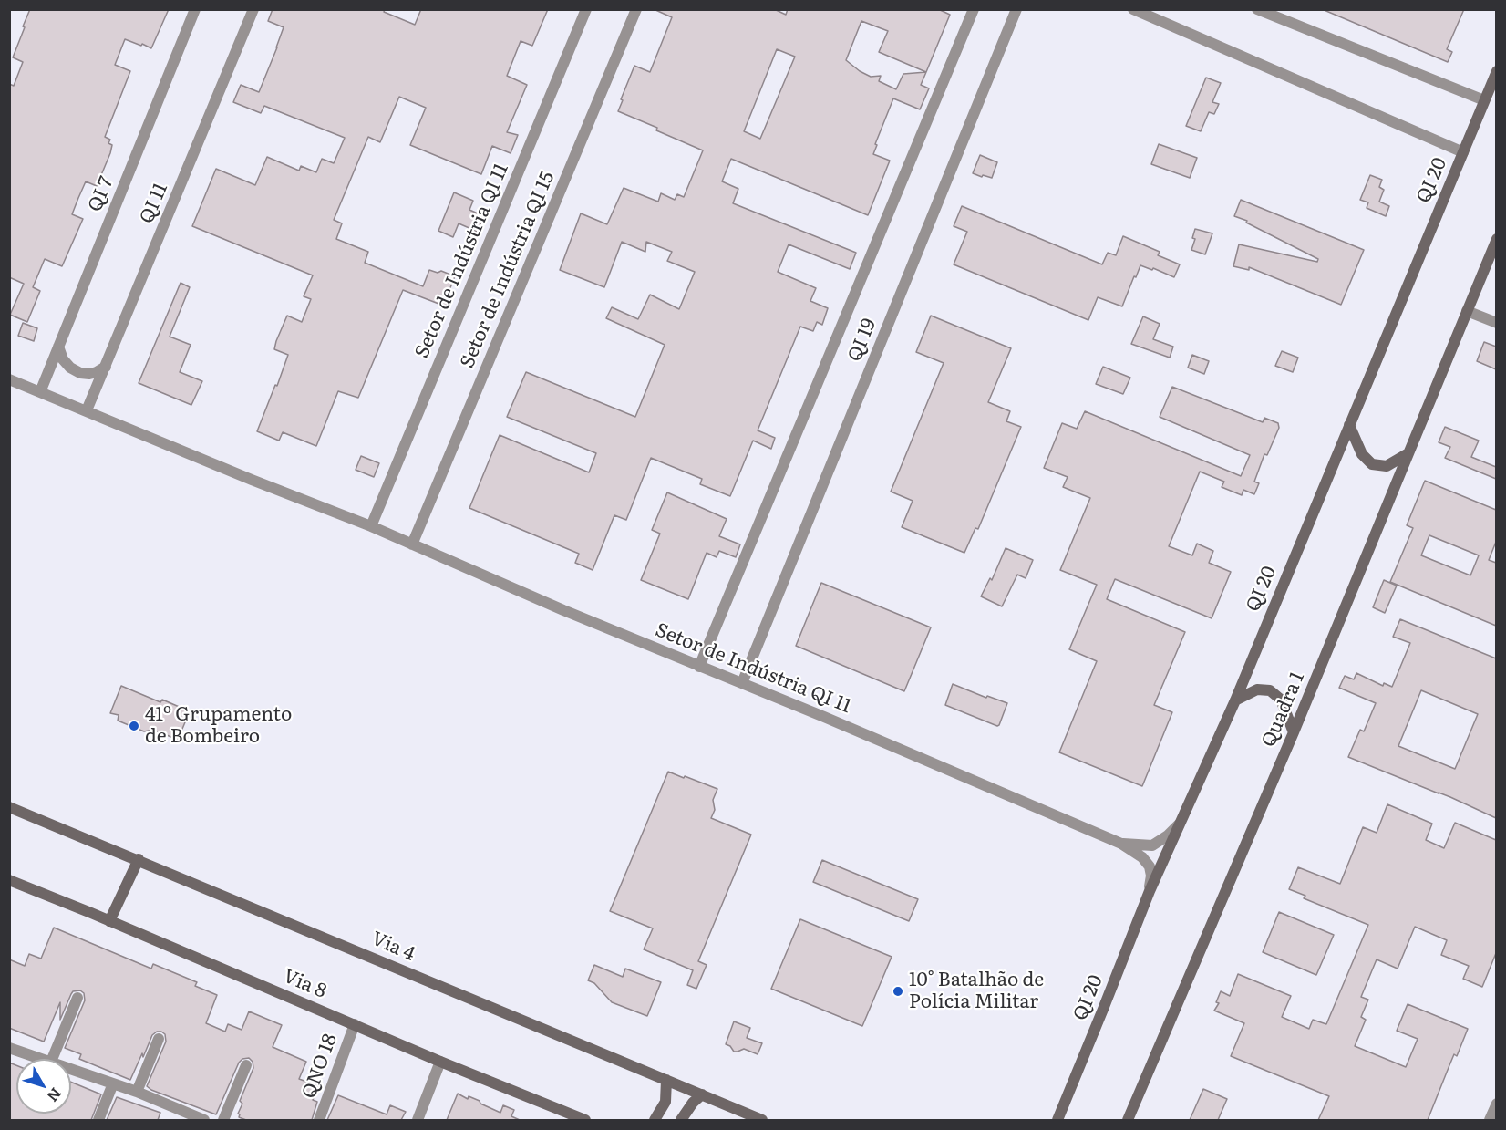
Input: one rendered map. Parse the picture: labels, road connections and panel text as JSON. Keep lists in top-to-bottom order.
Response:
{
  "streets": {
    "street": [
      "QI 20",
      "QI 7",
      "QI 11",
      "Setor de Indústria QI 11",
      "Setor de Indústria QI 15",
      "QI 19",
      "Quadra 1",
      "Via 4",
      "Via 8",
      "QNO 18"
    ]
  },
  "crossings": [
    ["QI 7", "Setor de Indústria QI 11"],
    ["QI 11", "Setor de Indústria QI 11"],
    ["Setor de Indústria QI 11", "Setor de Indústria QI 15"],
    ["Setor de Indústria QI 11", "QI 19"],
    ["Via 8", "QNO 18"]
  ],
  "places": ["41º Grupamento de Bombeiro", "10° Batalhão de Polícia Militar"],
  "north": "bottom right"
}
